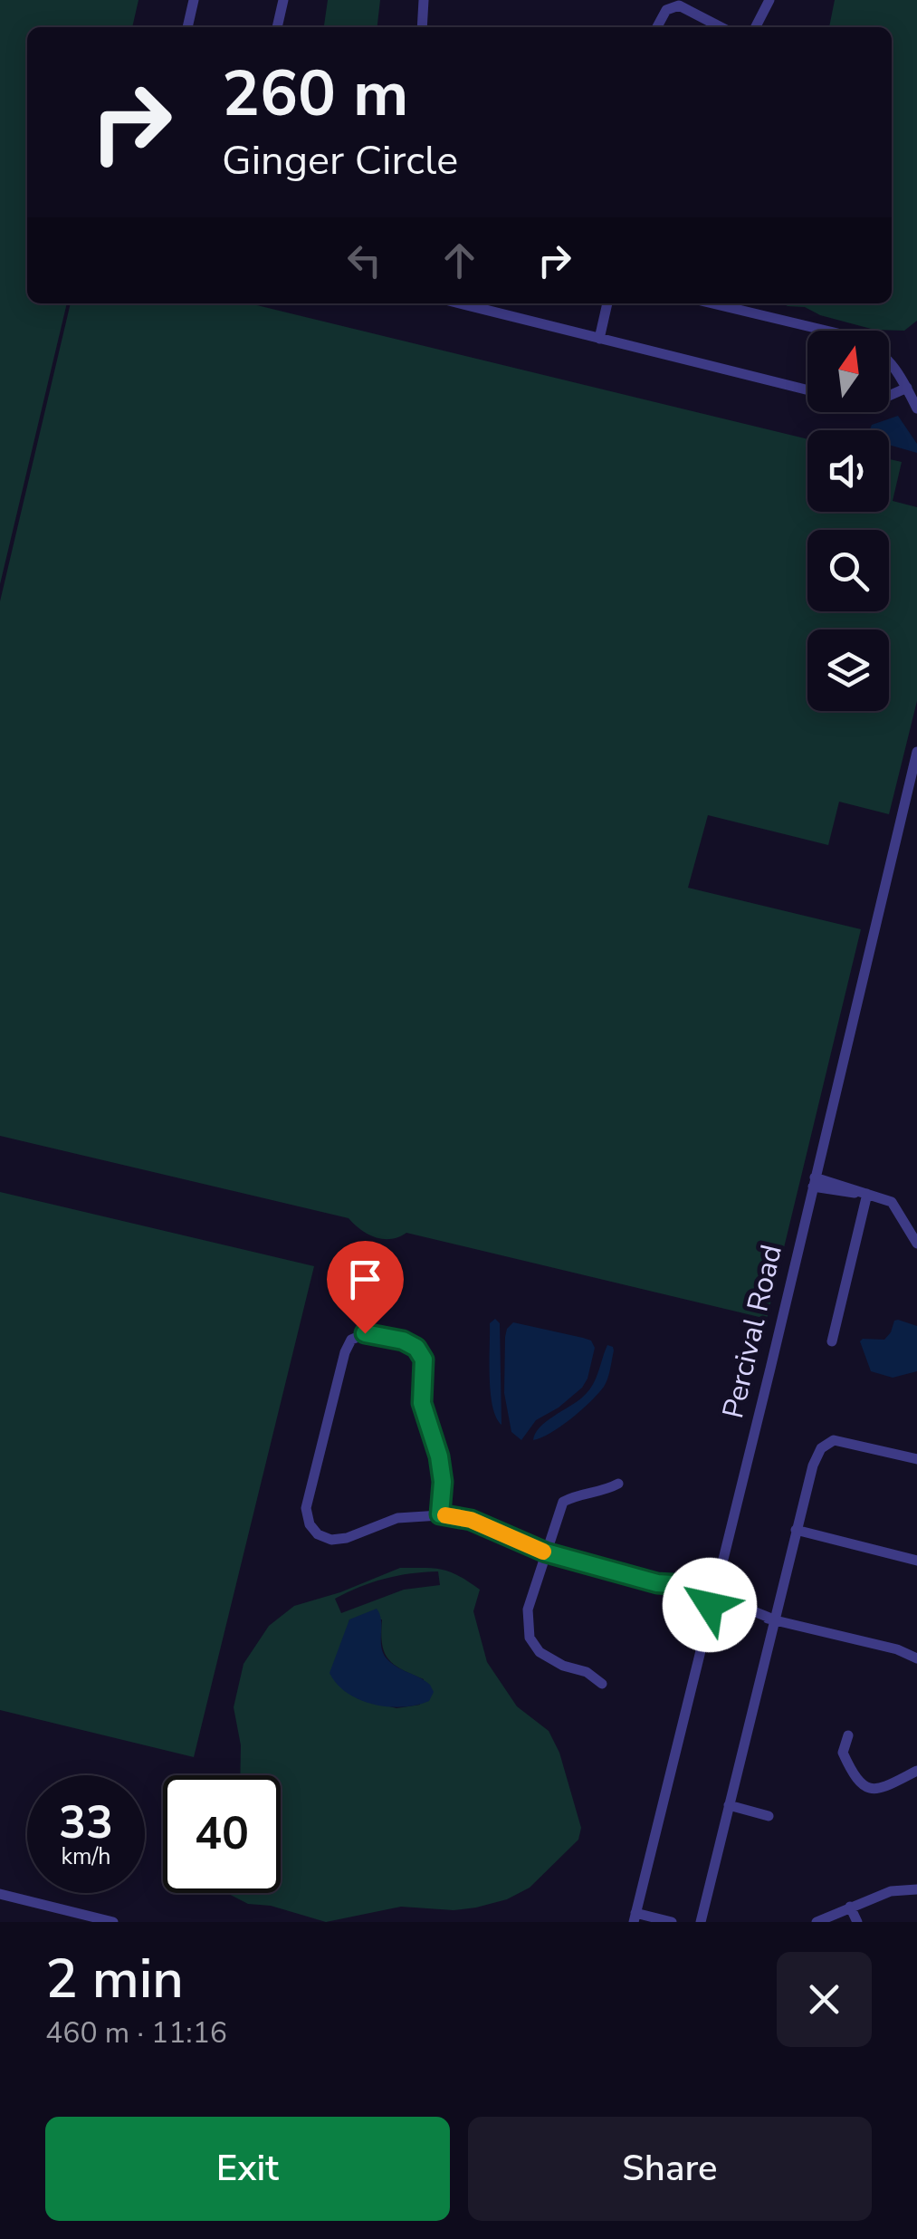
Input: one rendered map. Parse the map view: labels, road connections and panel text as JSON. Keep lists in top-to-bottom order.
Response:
{
  "streets": {
    "street": ["Percival Road"]
  },
  "north": "top",
  "page": {
    "turn": ["260 m", "Ginger Circle"],
    "speed": "33 km/h",
    "limit": "40",
    "heading": ["2 min", "460 m · 11:16"],
    "buttons": ["Exit", "Share"]
  }
}
